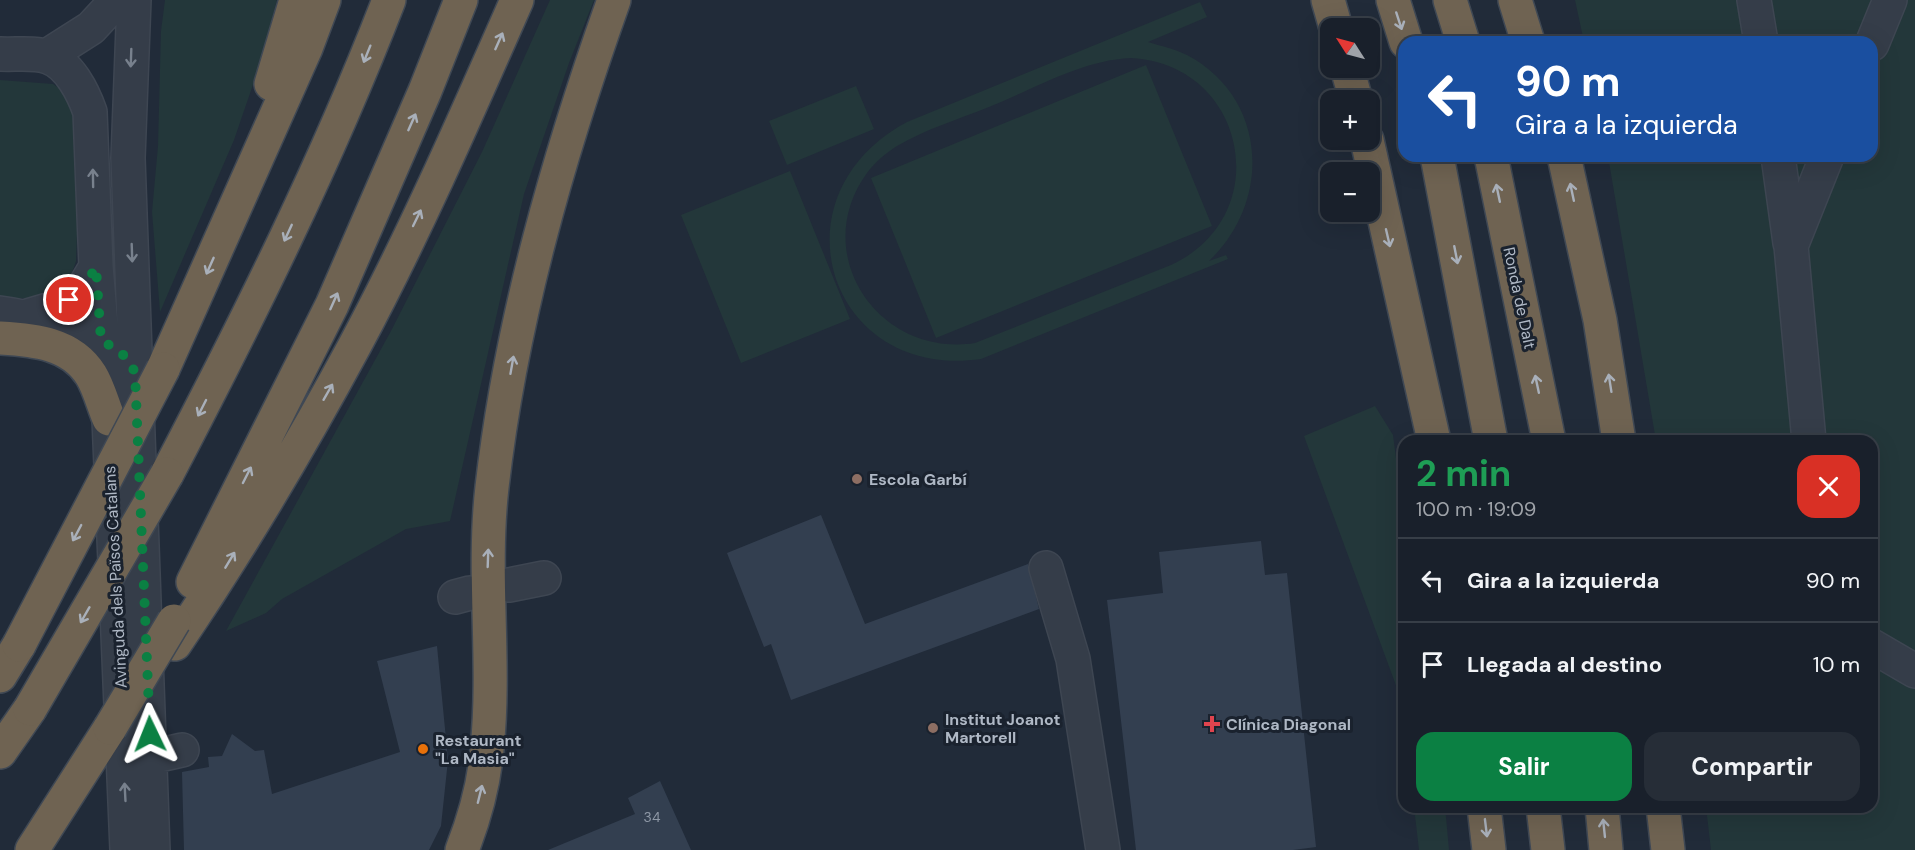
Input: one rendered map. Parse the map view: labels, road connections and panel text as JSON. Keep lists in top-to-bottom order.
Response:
{
  "streets": {
    "highway": ["Ronda de Dalt"],
    "street": ["Avinguda dels Països Catalans"]
  },
  "places": {
    "other": ["Escola Garbí", "Institut Joanot Martorell", "Restaurant \"La Masia\""],
    "health": ["Clínica Diagonal"]
  },
  "house_numbers": ["34"],
  "north": "top left",
  "page": {
    "map_buttons": ["+", "−"],
    "turn": ["90 m", "Gira a la izquierda"],
    "heading": ["2 min", "100 m · 19:09"],
    "list": [
      {
        "name": "Gira a la izquierda",
        "value": "90 m"
      },
      {
        "name": "Llegada al destino",
        "value": "10 m"
      }
    ],
    "buttons": ["Salir", "Compartir"]
  }
}
